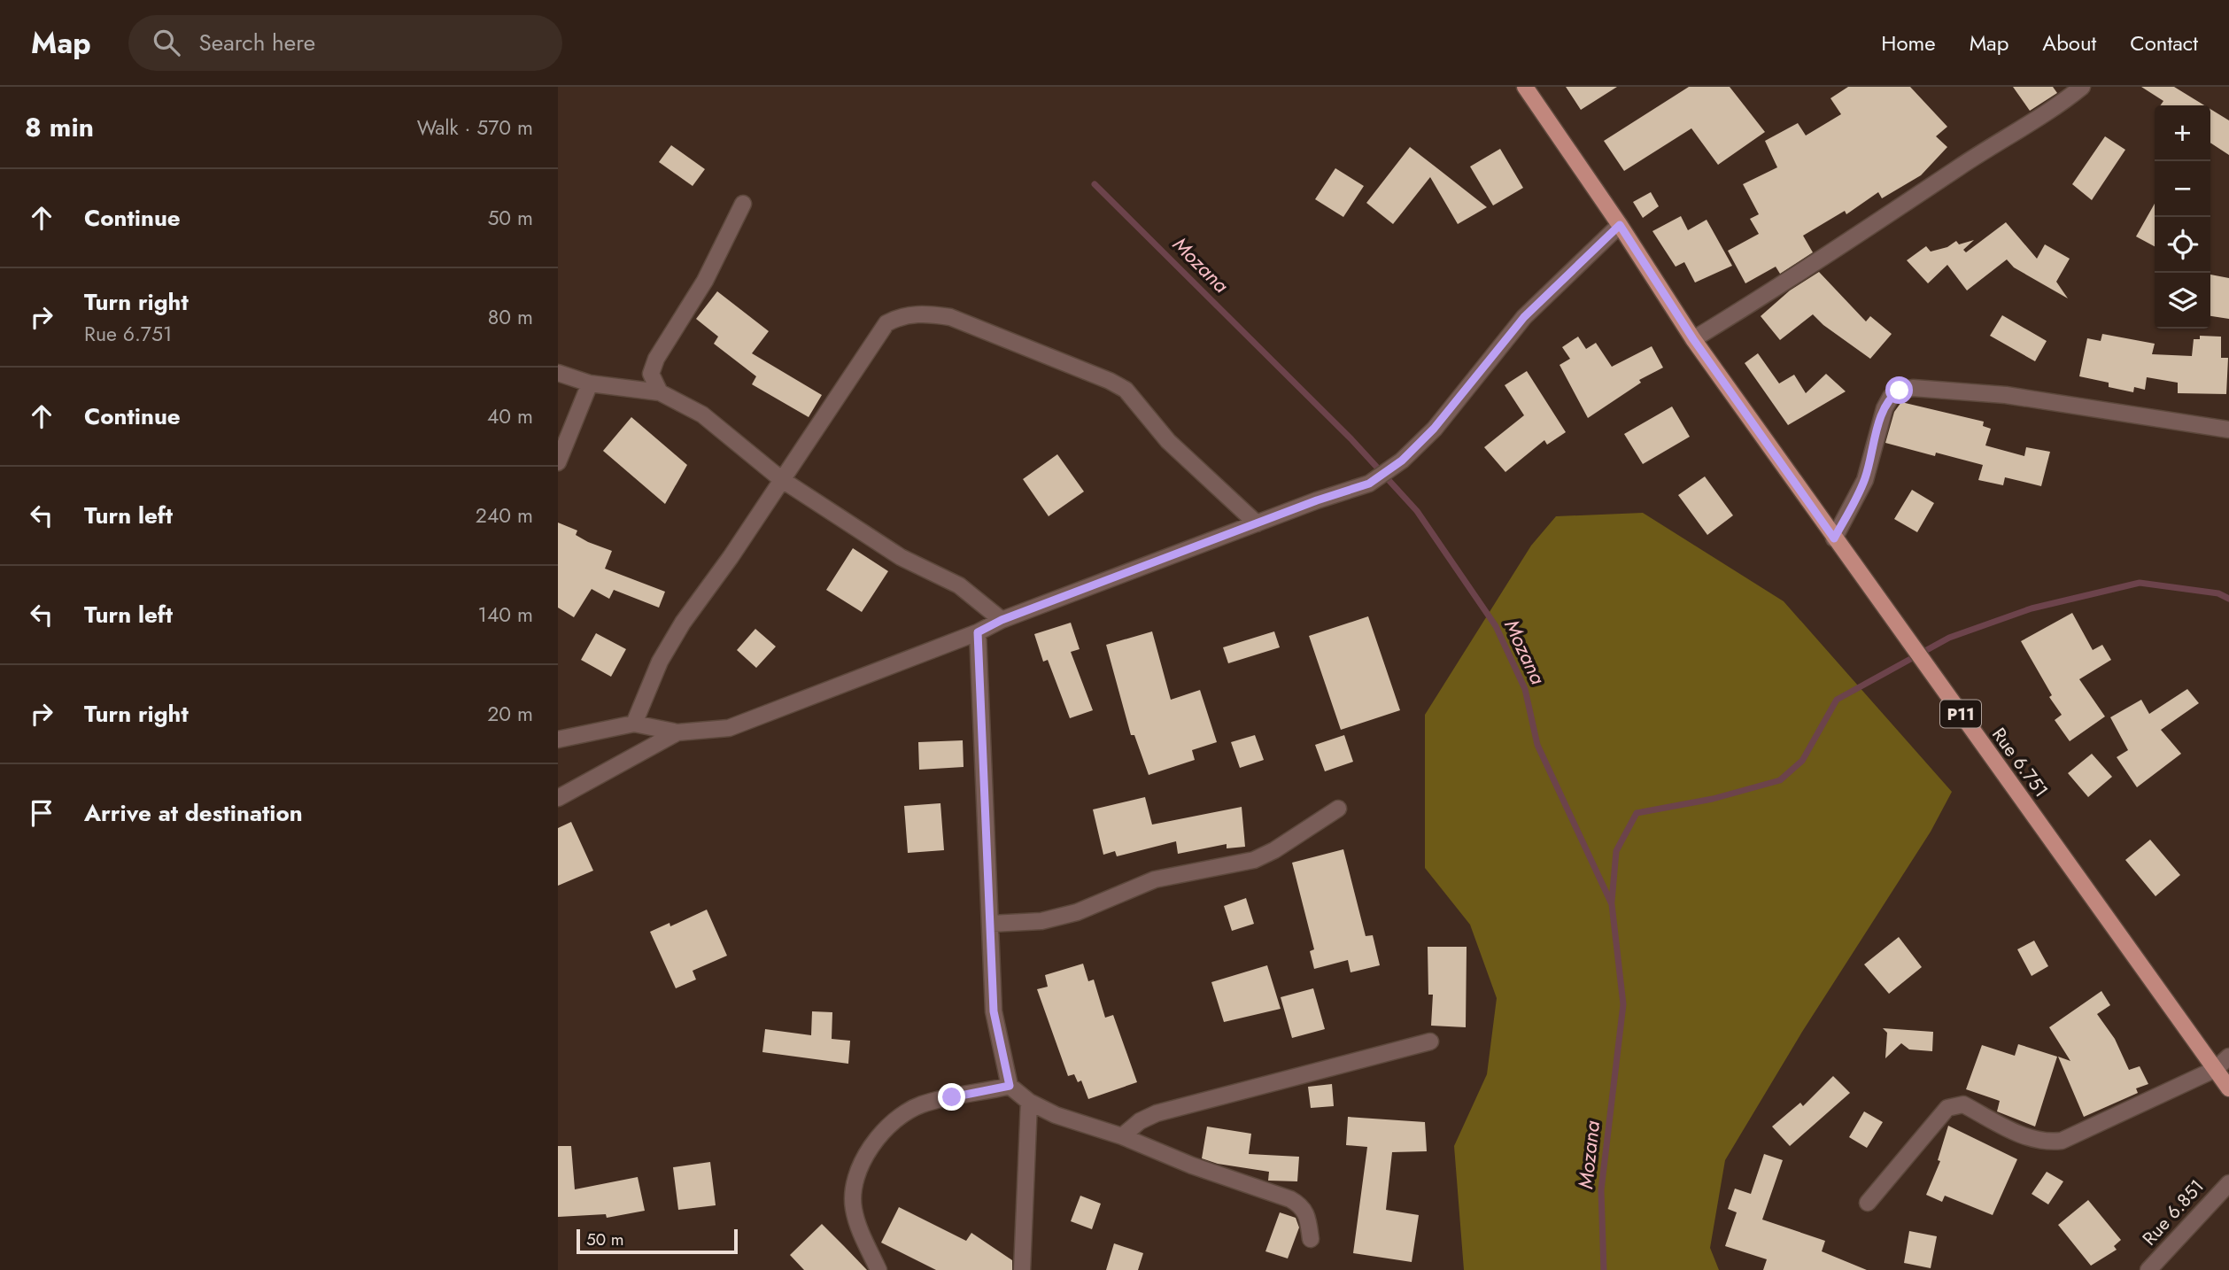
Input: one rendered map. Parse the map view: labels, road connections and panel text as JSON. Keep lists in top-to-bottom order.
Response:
{
  "streets": {
    "main road": ["P11", "Rue 6.751"],
    "street": ["Rue 6.851"]
  },
  "crossings": [
    ["P11", "Rue 6.751"]
  ],
  "water": ["Mozana"],
  "scale_bar": "50 m",
  "page": {
    "header": "Map",
    "search": "Search here",
    "nav": [
      "Home",
      "Map",
      "About",
      "Contact"
    ],
    "heading": ["8 min", "Walk · 570 m"],
    "map_buttons": ["+", "−"],
    "list": [
      ["Continue", "50 m"],
      ["Turn right", "Rue 6.751", "80 m"],
      ["Continue", "40 m"],
      ["Turn left", "240 m"],
      ["Turn left", "140 m"],
      ["Turn right", "20 m"],
      "Arrive at destination"
    ],
    "scale": "50 m"
  }
}
